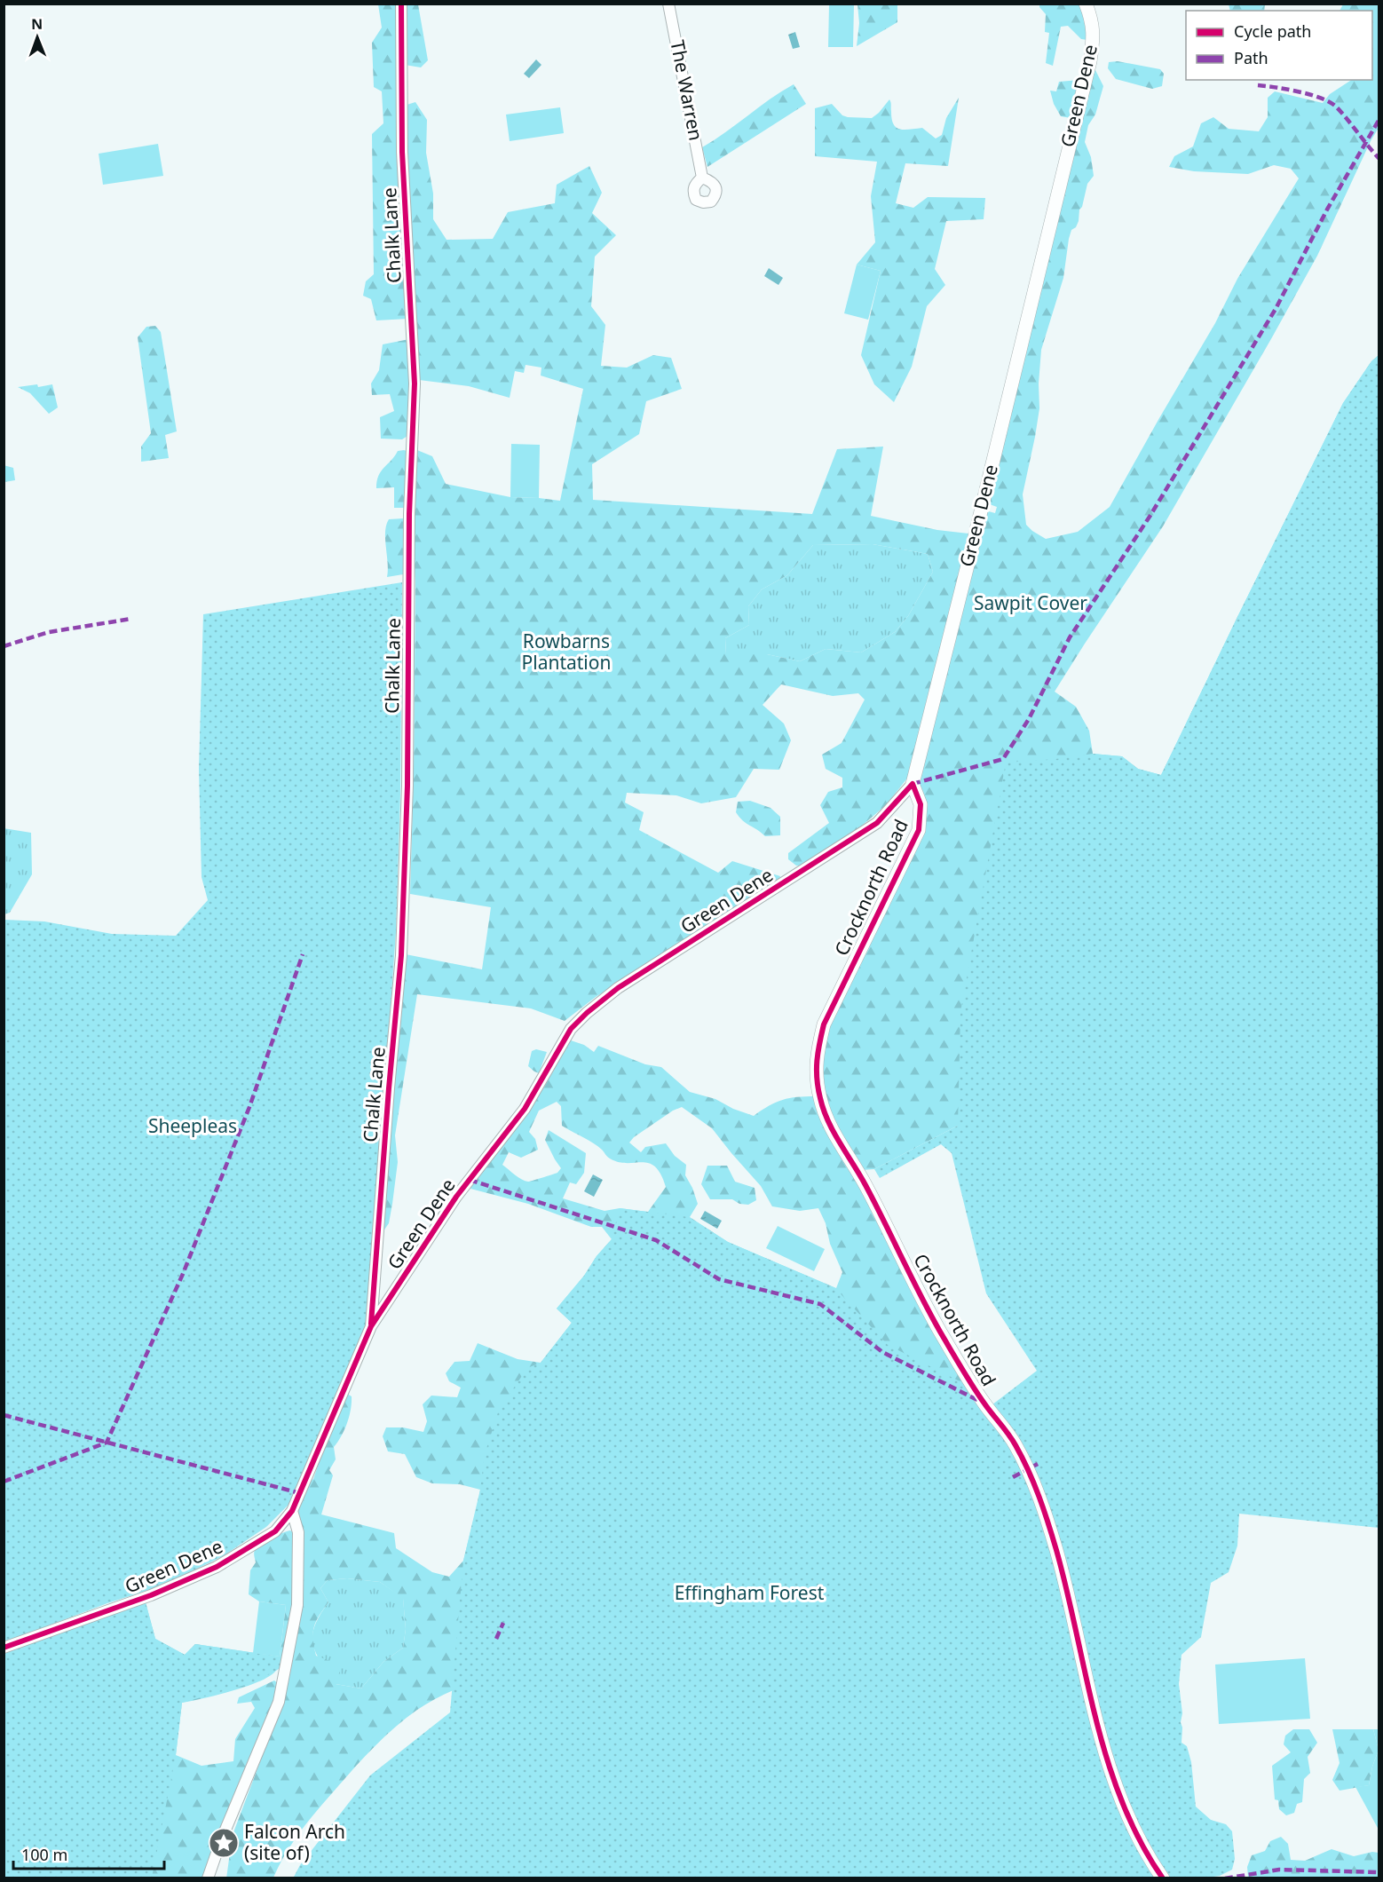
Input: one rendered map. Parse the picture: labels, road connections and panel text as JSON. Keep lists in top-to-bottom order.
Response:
{
  "streets": {
    "street": [
      "The Warren",
      "Green Dene",
      "Chalk Lane",
      "Crocknorth Road"
    ]
  },
  "crossings": [
    ["Green Dene", "Chalk Lane"],
    ["Green Dene", "Crocknorth Road"]
  ],
  "parks": [
    "Sawpit Cover",
    "Rowbarns Plantation",
    "Sheepleas",
    "Effingham Forest"
  ],
  "places": {
    "place": ["Falcon Arch (site of)"]
  },
  "legend": ["Cycle path", "Path"],
  "scale_bar": "100 m",
  "north": "top"
}
